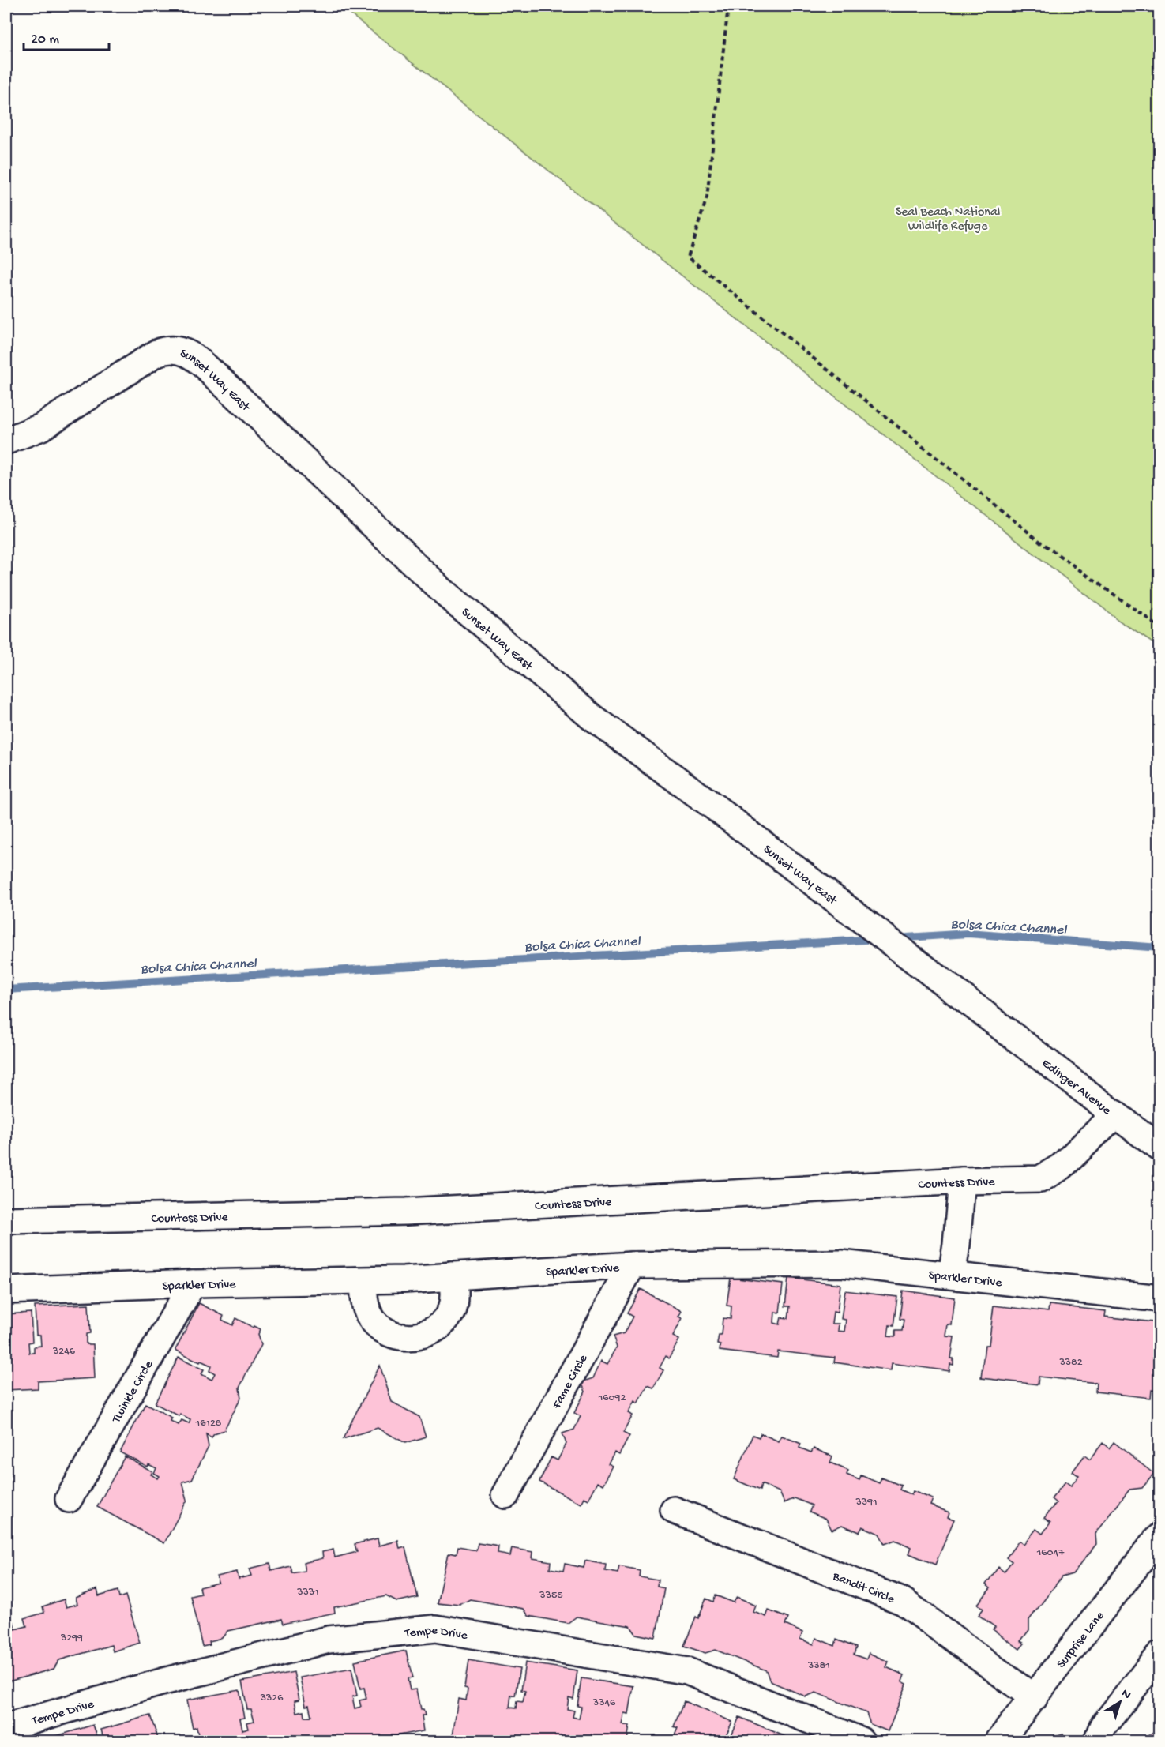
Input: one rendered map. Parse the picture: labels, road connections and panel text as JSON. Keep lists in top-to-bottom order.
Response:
{
  "streets": {
    "street": [
      "Sunset Way East",
      "Edinger Avenue",
      "Countess Drive",
      "Sparkler Drive",
      "Fame Circle",
      "Twinkle Circle",
      "Bandit Circle",
      "Tempe Drive",
      "Surprise Lane"
    ]
  },
  "crossings": [
    ["Sunset Way East", "Edinger Avenue"],
    ["Edinger Avenue", "Countess Drive"],
    ["Sparkler Drive", "Fame Circle"],
    ["Sparkler Drive", "Twinkle Circle"],
    ["Bandit Circle", "Surprise Lane"]
  ],
  "water": ["Bolsa Chica Channel"],
  "parks": ["Seal Beach National Wildlife Refuge"],
  "house_numbers": [
    "3246",
    "3382",
    "16092",
    "16128",
    "3391",
    "16047",
    "3331",
    "3355",
    "3299",
    "3381",
    "3326",
    "3346"
  ],
  "scale_bar": "20 m",
  "north": "top right"
}
